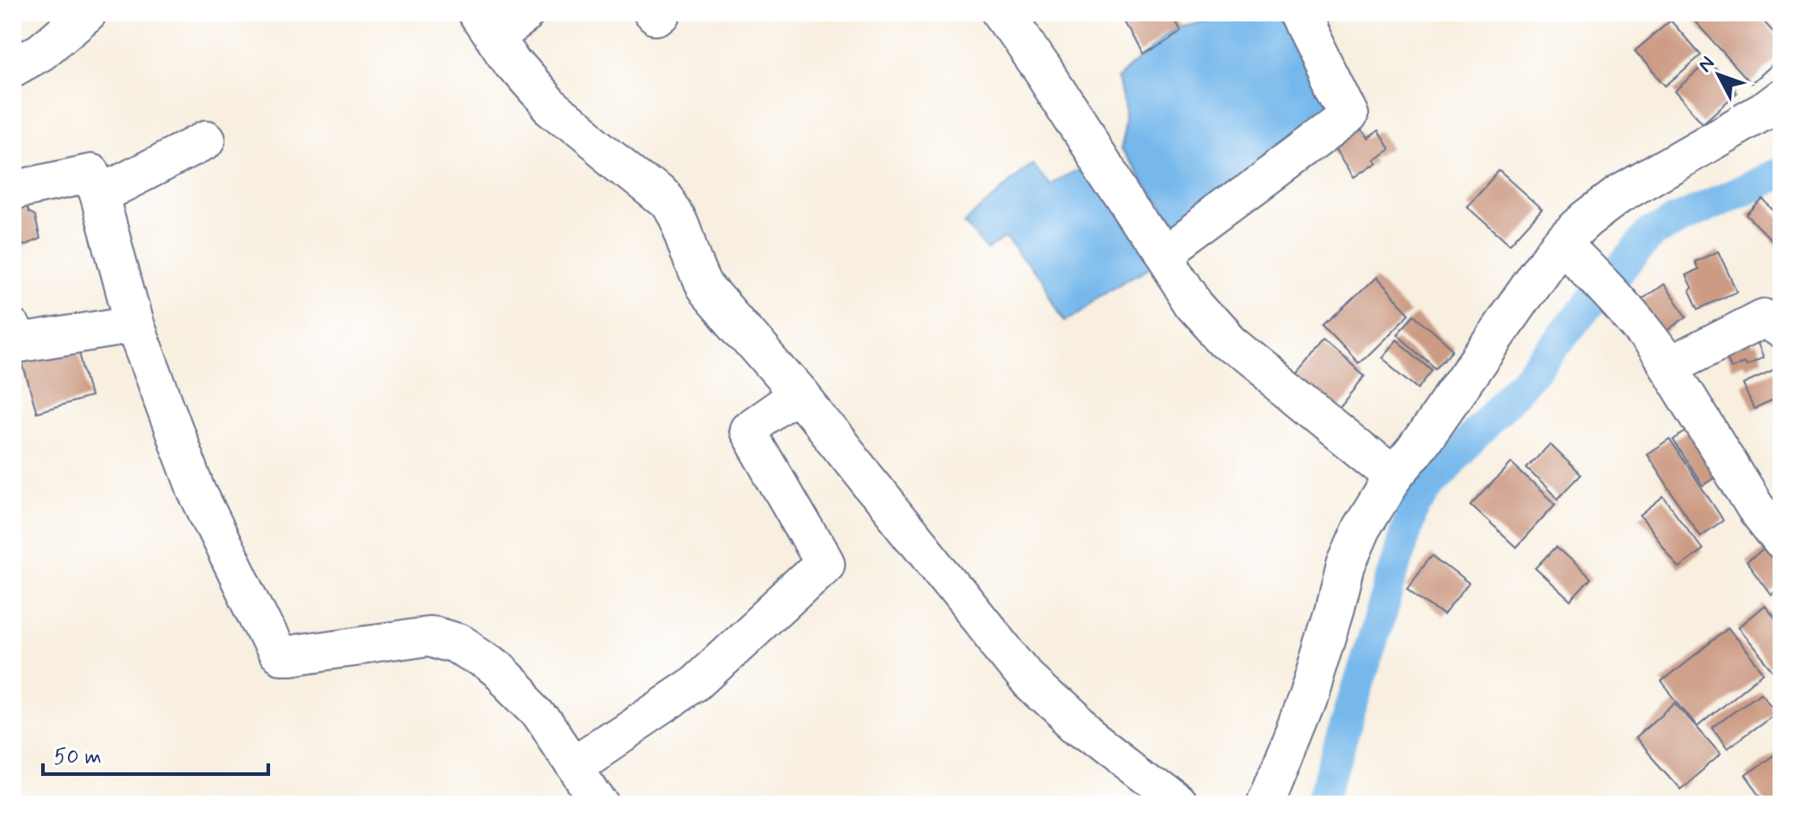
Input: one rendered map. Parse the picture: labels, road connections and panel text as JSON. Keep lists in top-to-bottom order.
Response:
{
  "scale_bar": "50 m",
  "north": "top left"
}
